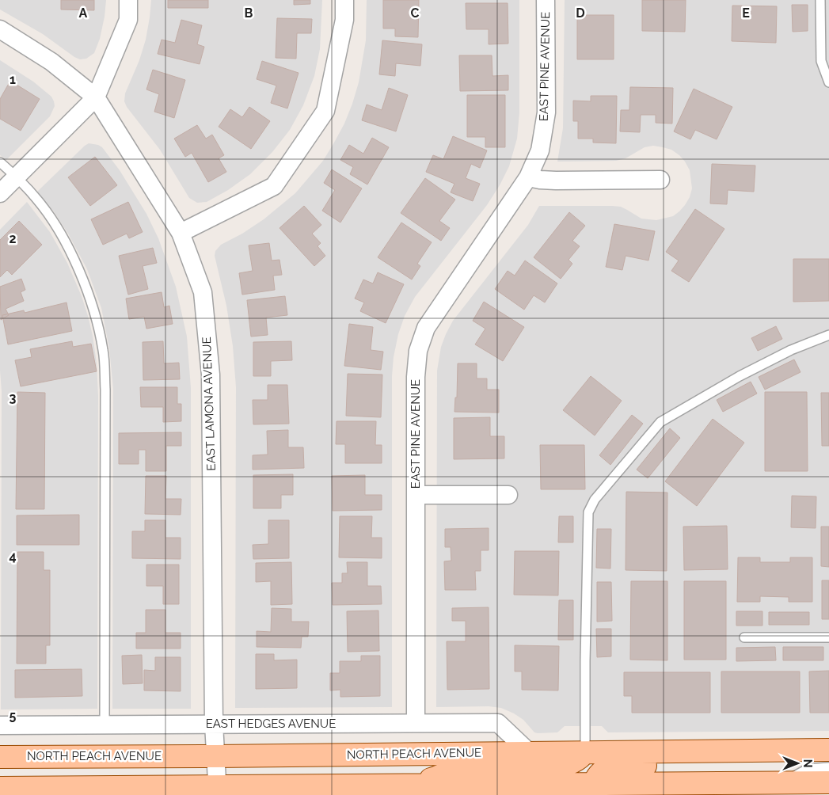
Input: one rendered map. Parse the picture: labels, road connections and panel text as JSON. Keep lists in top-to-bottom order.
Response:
{
  "streets": {
    "main road": ["NORTH PEACH AVENUE"],
    "street": ["EAST PINE AVENUE", "EAST LAMONA AVENUE", "EAST HEDGES AVENUE"]
  },
  "crossings": [
    ["EAST PINE AVENUE", "EAST HEDGES AVENUE"],
    ["EAST LAMONA AVENUE", "EAST HEDGES AVENUE"],
    ["EAST LAMONA AVENUE", "NORTH PEACH AVENUE"],
    ["EAST HEDGES AVENUE", "NORTH PEACH AVENUE"]
  ],
  "north": "right",
  "grid": {
    "columns": [
      "A",
      "B",
      "C",
      "D",
      "E"
    ],
    "rows": [
      "1",
      "2",
      "3",
      "4",
      "5"
    ]
  }
}
